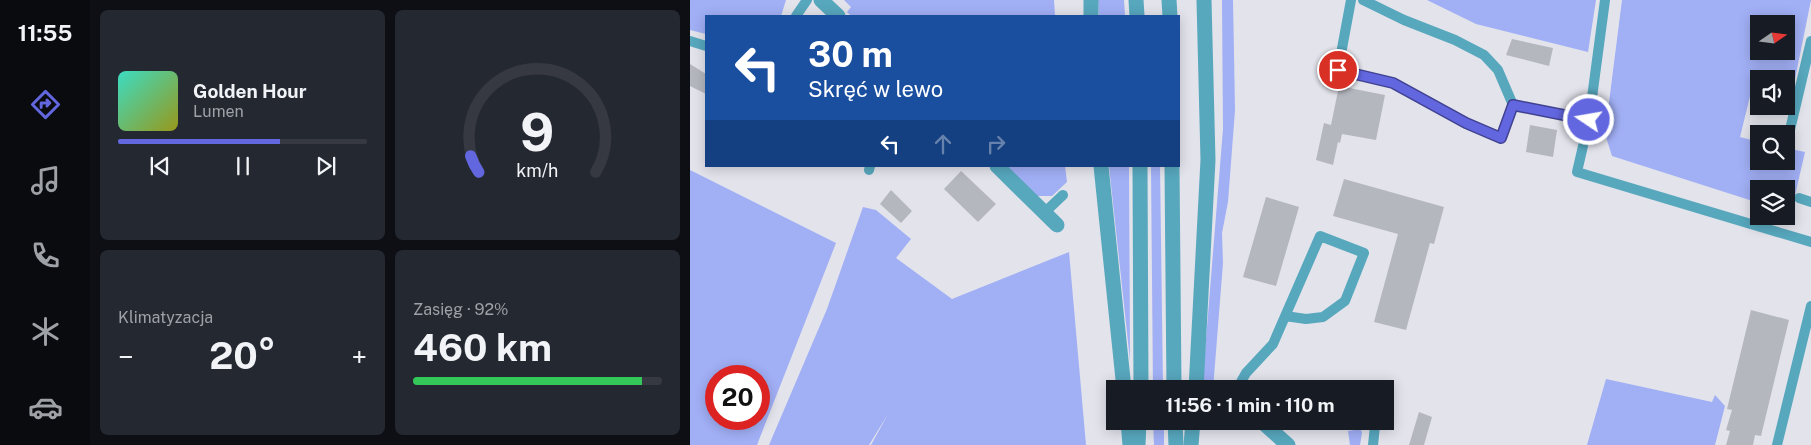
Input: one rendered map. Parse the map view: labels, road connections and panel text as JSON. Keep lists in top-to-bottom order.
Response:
{
  "north": "right",
  "page": {
    "tabs": "11:55",
    "turn": ["30 m", "Skręć w lewo"],
    "song": ["Golden Hour", "Lumen"],
    "tile": [
      "Klimatyzacja",
      ["Zasięg · 92%", "460 km"]
    ],
    "heat": ["−", "20°", "+"],
    "limit": "20",
    "trip": "11:56 · 1 min · 110 m",
    "gauge": ["9", "km/h"]
  }
}
